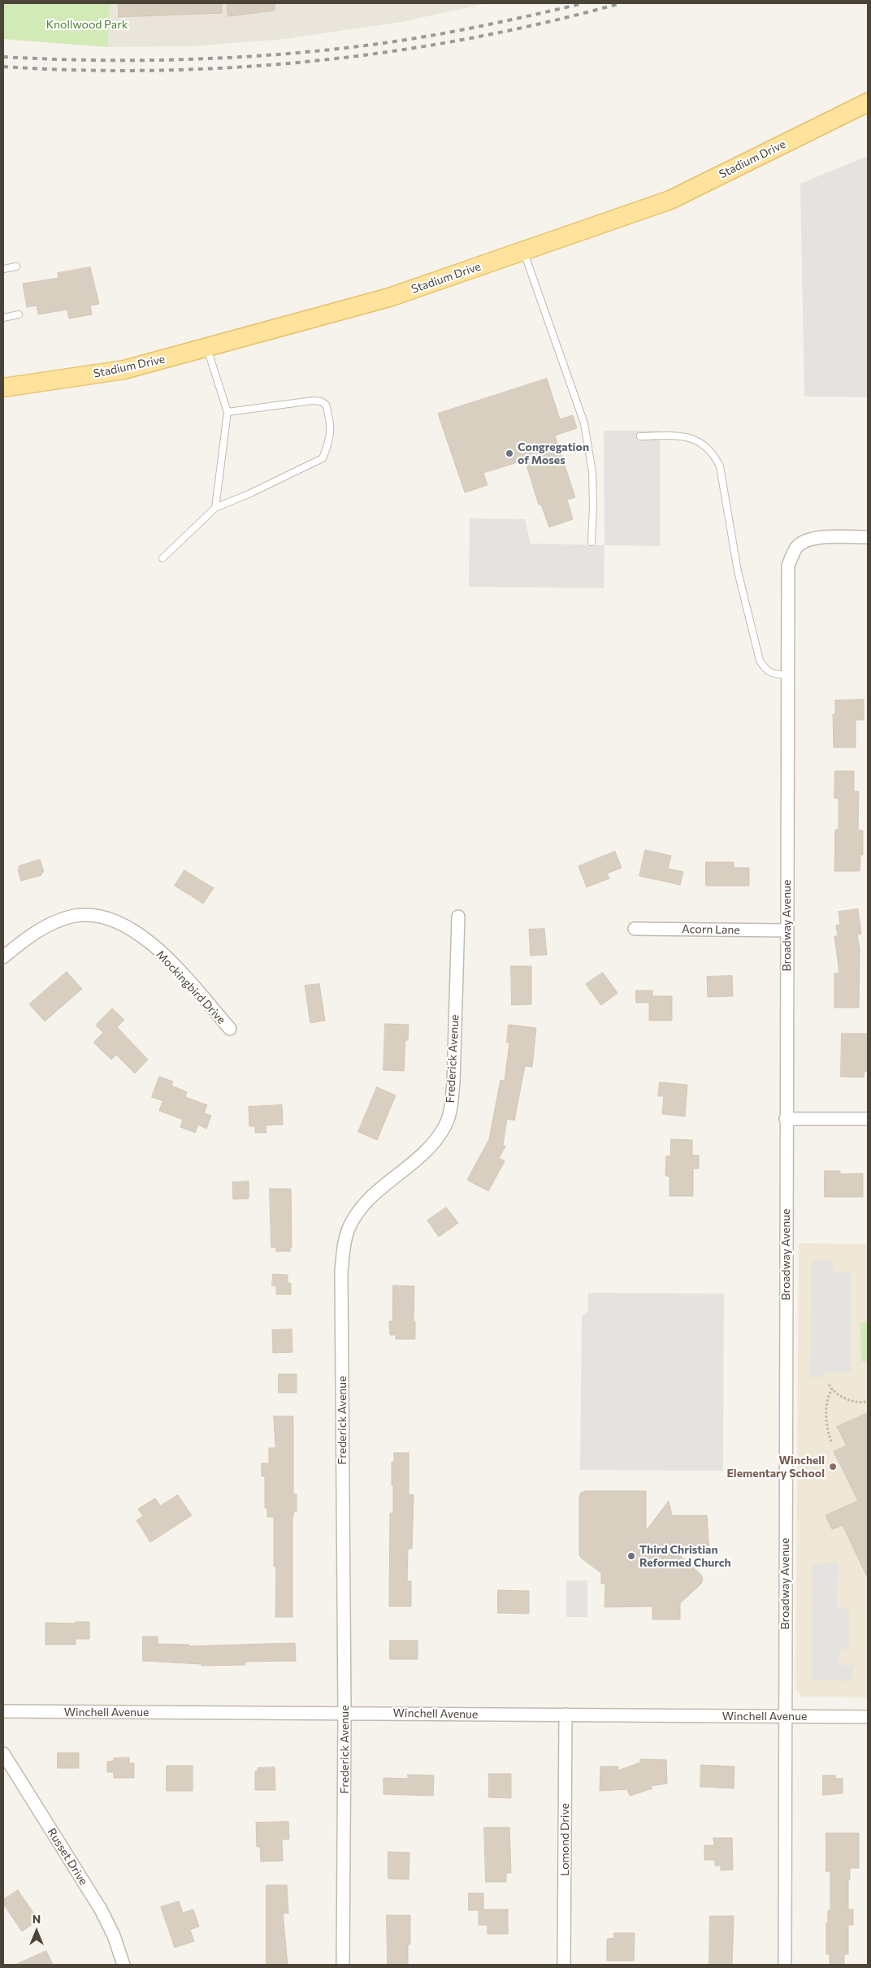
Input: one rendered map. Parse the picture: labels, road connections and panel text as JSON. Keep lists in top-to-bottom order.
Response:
{
  "streets": {
    "main road": ["Stadium Drive"],
    "street": [
      "Broadway Avenue",
      "Acorn Lane",
      "Mockingbird Drive",
      "Frederick Avenue",
      "Winchell Avenue",
      "Lomond Drive",
      "Russet Drive"
    ]
  },
  "crossings": [
    ["Broadway Avenue", "Acorn Lane"],
    ["Broadway Avenue", "Winchell Avenue"],
    ["Frederick Avenue", "Winchell Avenue"],
    ["Winchell Avenue", "Lomond Drive"]
  ],
  "parks": ["Knollwood Park"],
  "places": ["Congregation of Moses", "Winchell Elementary School", "Third Christian Reformed Church"],
  "north": "top"
}
